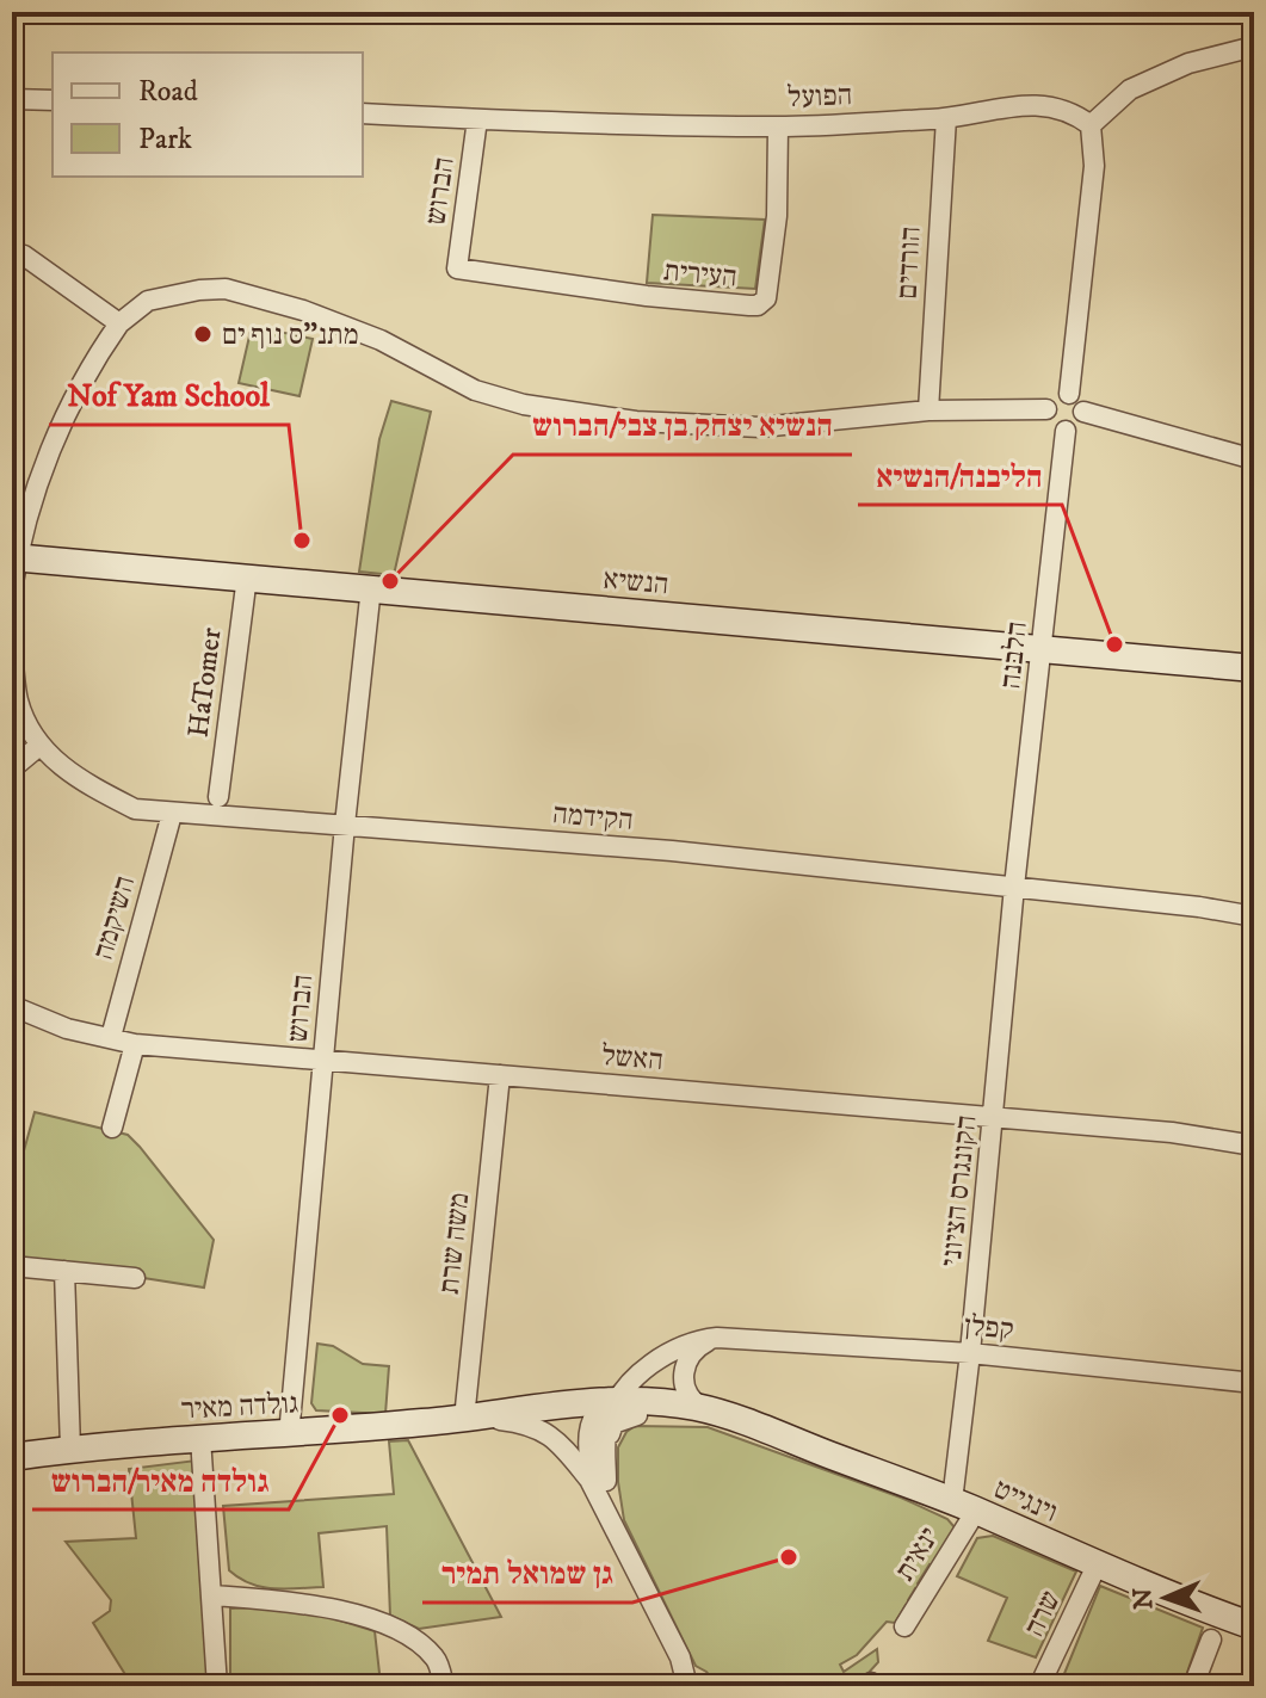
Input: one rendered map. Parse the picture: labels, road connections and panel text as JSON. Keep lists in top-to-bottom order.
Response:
{
  "streets": {
    "street": [
      "הפועל",
      "הברוש",
      "הורדים",
      "העירית",
      "הנשיא",
      "הלבנה",
      "HaTomer",
      "הקידמה",
      "השיקמה",
      "האשל",
      "הקונגרס הציוני",
      "משה שרת",
      "קפלן",
      "גולדה מאיר",
      "וינגייט",
      "ינאית",
      "שרה"
    ]
  },
  "crossings": [
    ["הפועל", "הברוש"],
    ["הפועל", "הורדים"],
    ["הפועל", "העירית"],
    ["הברוש", "העירית"],
    ["הברוש", "הנשיא"],
    ["הברוש", "הקידמה"],
    ["הברוש", "האשל"],
    ["הברוש", "גולדה מאיר"],
    ["הנשיא", "הלבנה"],
    ["הנשיא", "HaTomer"],
    ["הלבנה", "הקידמה"],
    ["הלבנה", "הקונגרס הציוני"],
    ["הקידמה", "השיקמה"],
    ["הקידמה", "הקונגרס הציוני"],
    ["השיקמה", "האשל"],
    ["האשל", "הקונגרס הציוני"],
    ["האשל", "משה שרת"],
    ["הקונגרס הציוני", "קפלן"],
    ["הקונגרס הציוני", "וינגייט"],
    ["הקונגרס הציוני", "ינאית"],
    ["משה שרת", "גולדה מאיר"],
    ["קפלן", "גולדה מאיר"],
    ["קפלן", "וינגייט"],
    ["גולדה מאיר", "וינגייט"],
    ["וינגייט", "ינאית"],
    ["וינגייט", "שרה"]
  ],
  "places": [
    "מתנ\"ס נוף ים",
    "Nof Yam School",
    "הנשיא יצחק בן צבי/הברוש",
    "הליבנה/הנשיא",
    "גולדה מאיר/הברוש",
    "גן שמואל תמיר"
  ],
  "legend": ["Road", "Park"],
  "north": "left"
}
